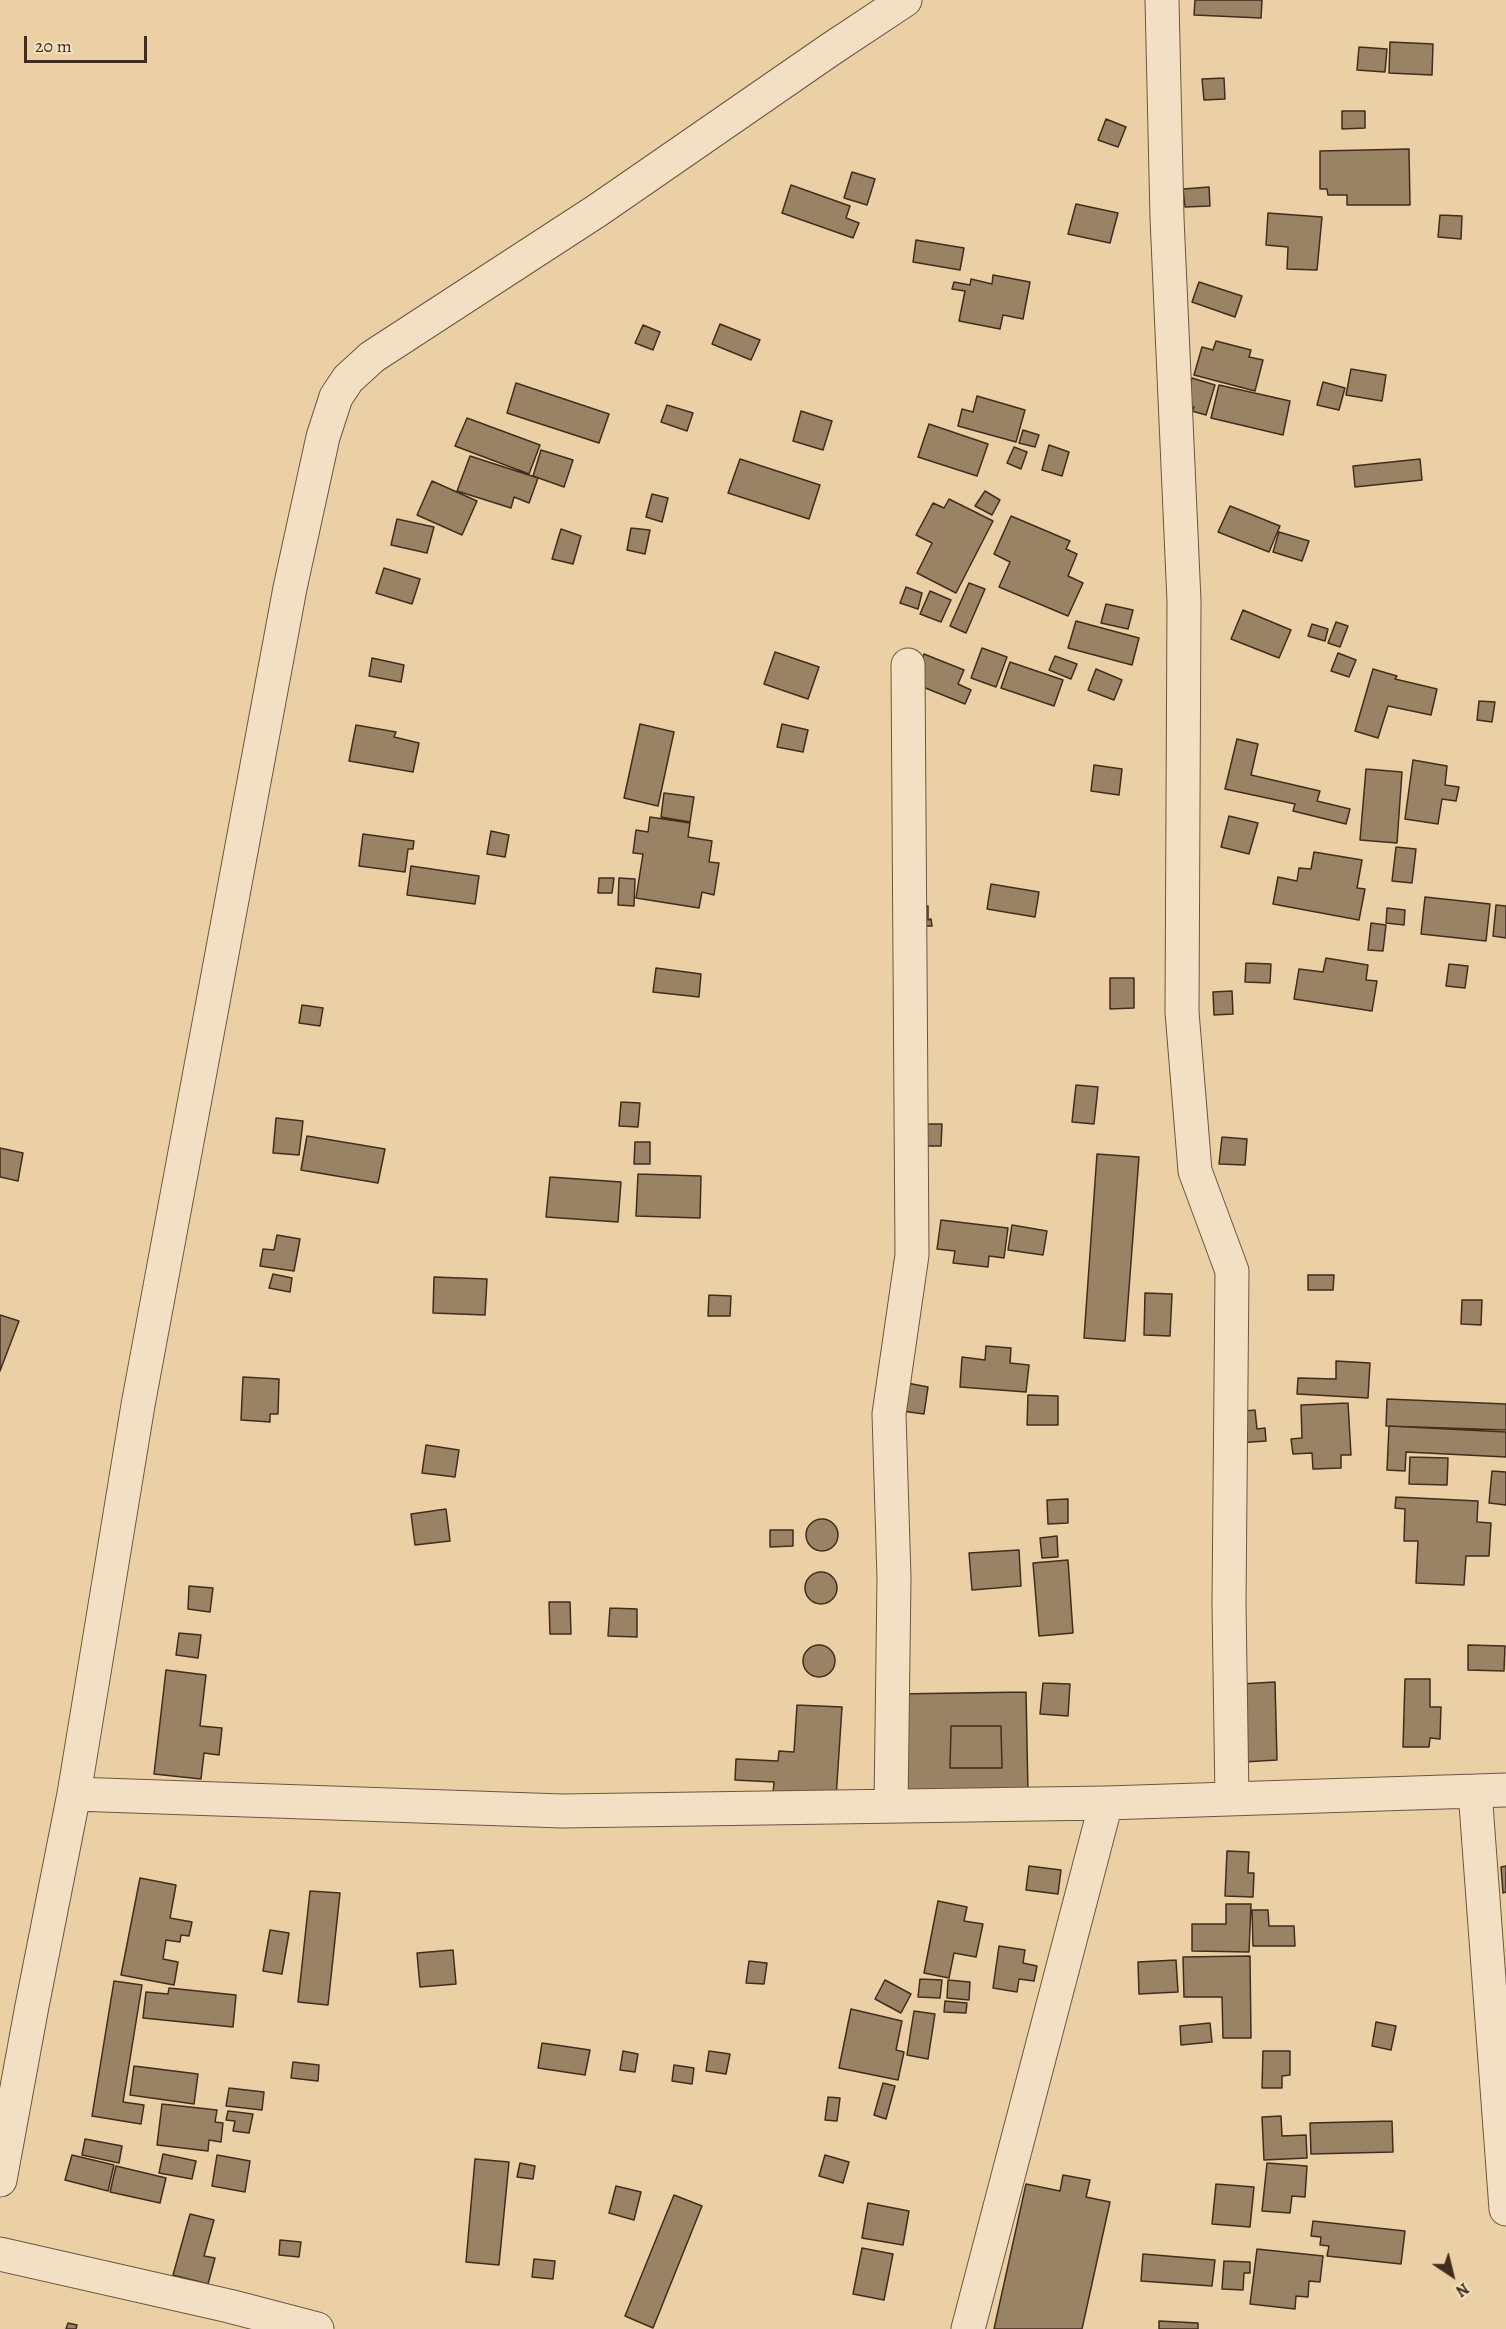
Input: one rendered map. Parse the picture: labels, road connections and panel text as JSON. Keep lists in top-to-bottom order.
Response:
{
  "scale_bar": "20 m",
  "north": "bottom right"
}
